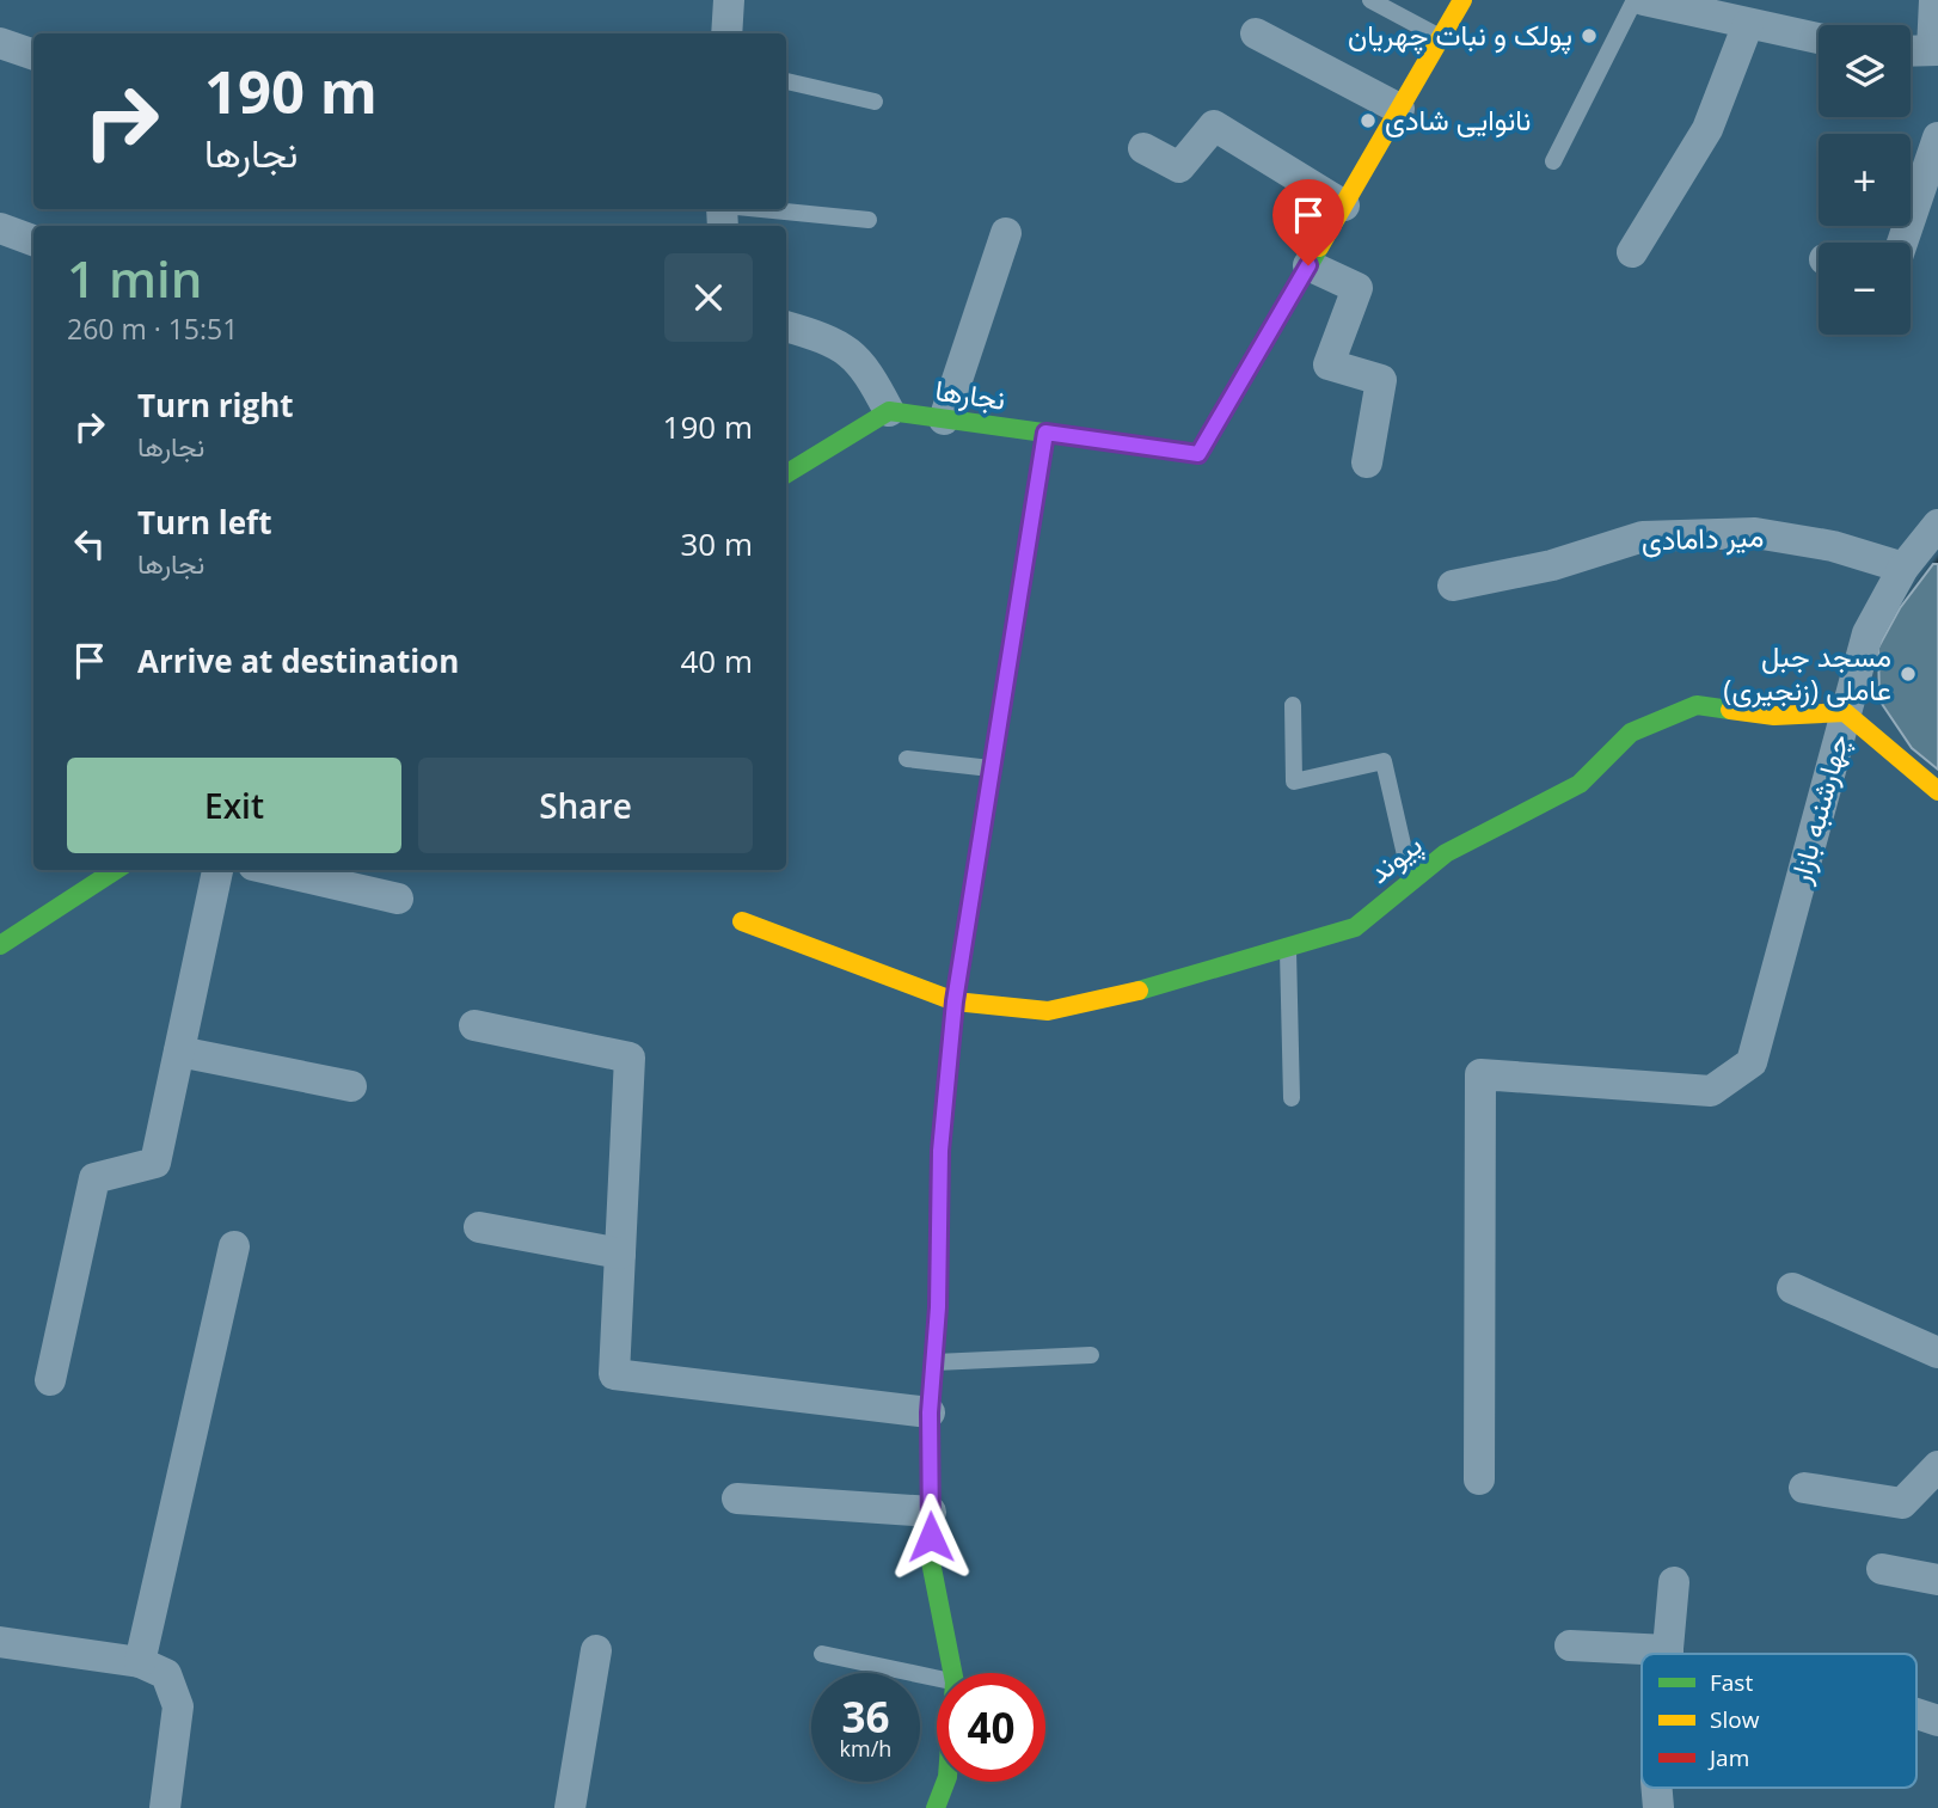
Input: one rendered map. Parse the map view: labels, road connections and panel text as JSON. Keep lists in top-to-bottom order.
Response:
{
  "streets": {
    "street": [
      "نجارها",
      "میر دامادی",
      "چهارشنبه بازار",
      "پیوند"
    ]
  },
  "crossings": [
    ["میر دامادی", "چهارشنبه بازار"],
    ["چهارشنبه بازار", "پیوند"]
  ],
  "places": ["پولک و نبات چهریان", "نانوایی شادی", "مسجد جبل عاملی (زنجیری)"],
  "legend": ["Fast", "Slow", "Jam"],
  "page": {
    "map_buttons": ["+", "−"],
    "turn": ["190 m", "نجارها"],
    "heading": ["1 min", "260 m · 15:51"],
    "list": [
      {
        "name": "Turn right",
        "note": "نجارها",
        "value": "190 m"
      },
      {
        "name": "Turn left",
        "note": "نجارها",
        "value": "30 m"
      },
      {
        "name": "Arrive at destination",
        "value": "40 m"
      }
    ],
    "buttons": ["Exit", "Share"],
    "speed": "36 km/h",
    "limit": "40"
  }
}
